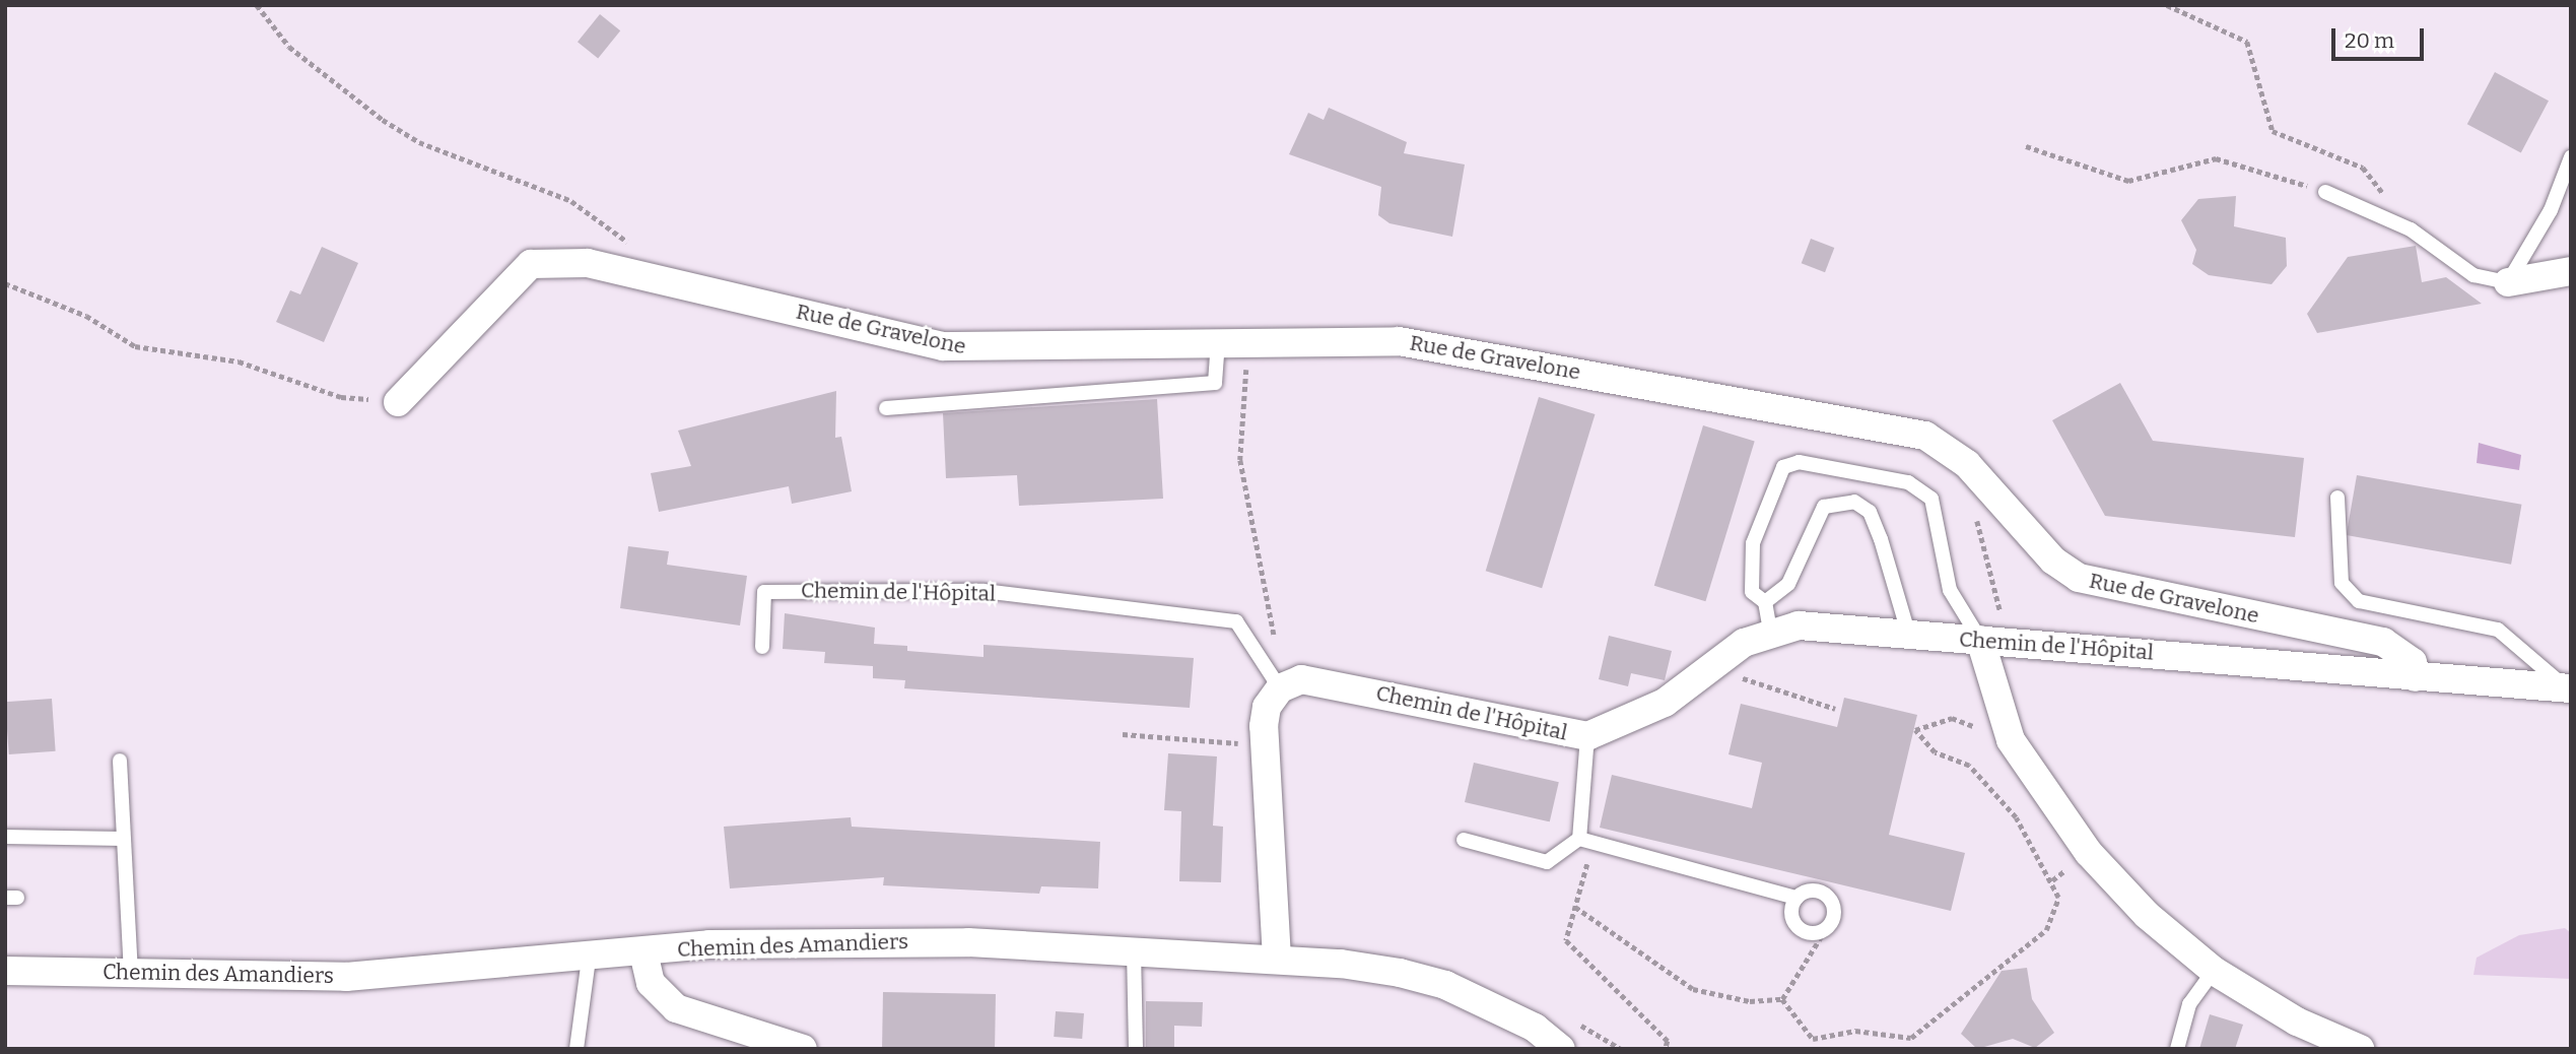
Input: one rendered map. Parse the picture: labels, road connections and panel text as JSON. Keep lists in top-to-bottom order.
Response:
{
  "streets": {
    "street": ["Rue de Gravelone", "Chemin de l'Hôpital", "Chemin des Amandiers"]
  },
  "crossings": [
    ["Rue de Gravelone", "Chemin de l'Hôpital"]
  ],
  "scale_bar": "20 m"
}
